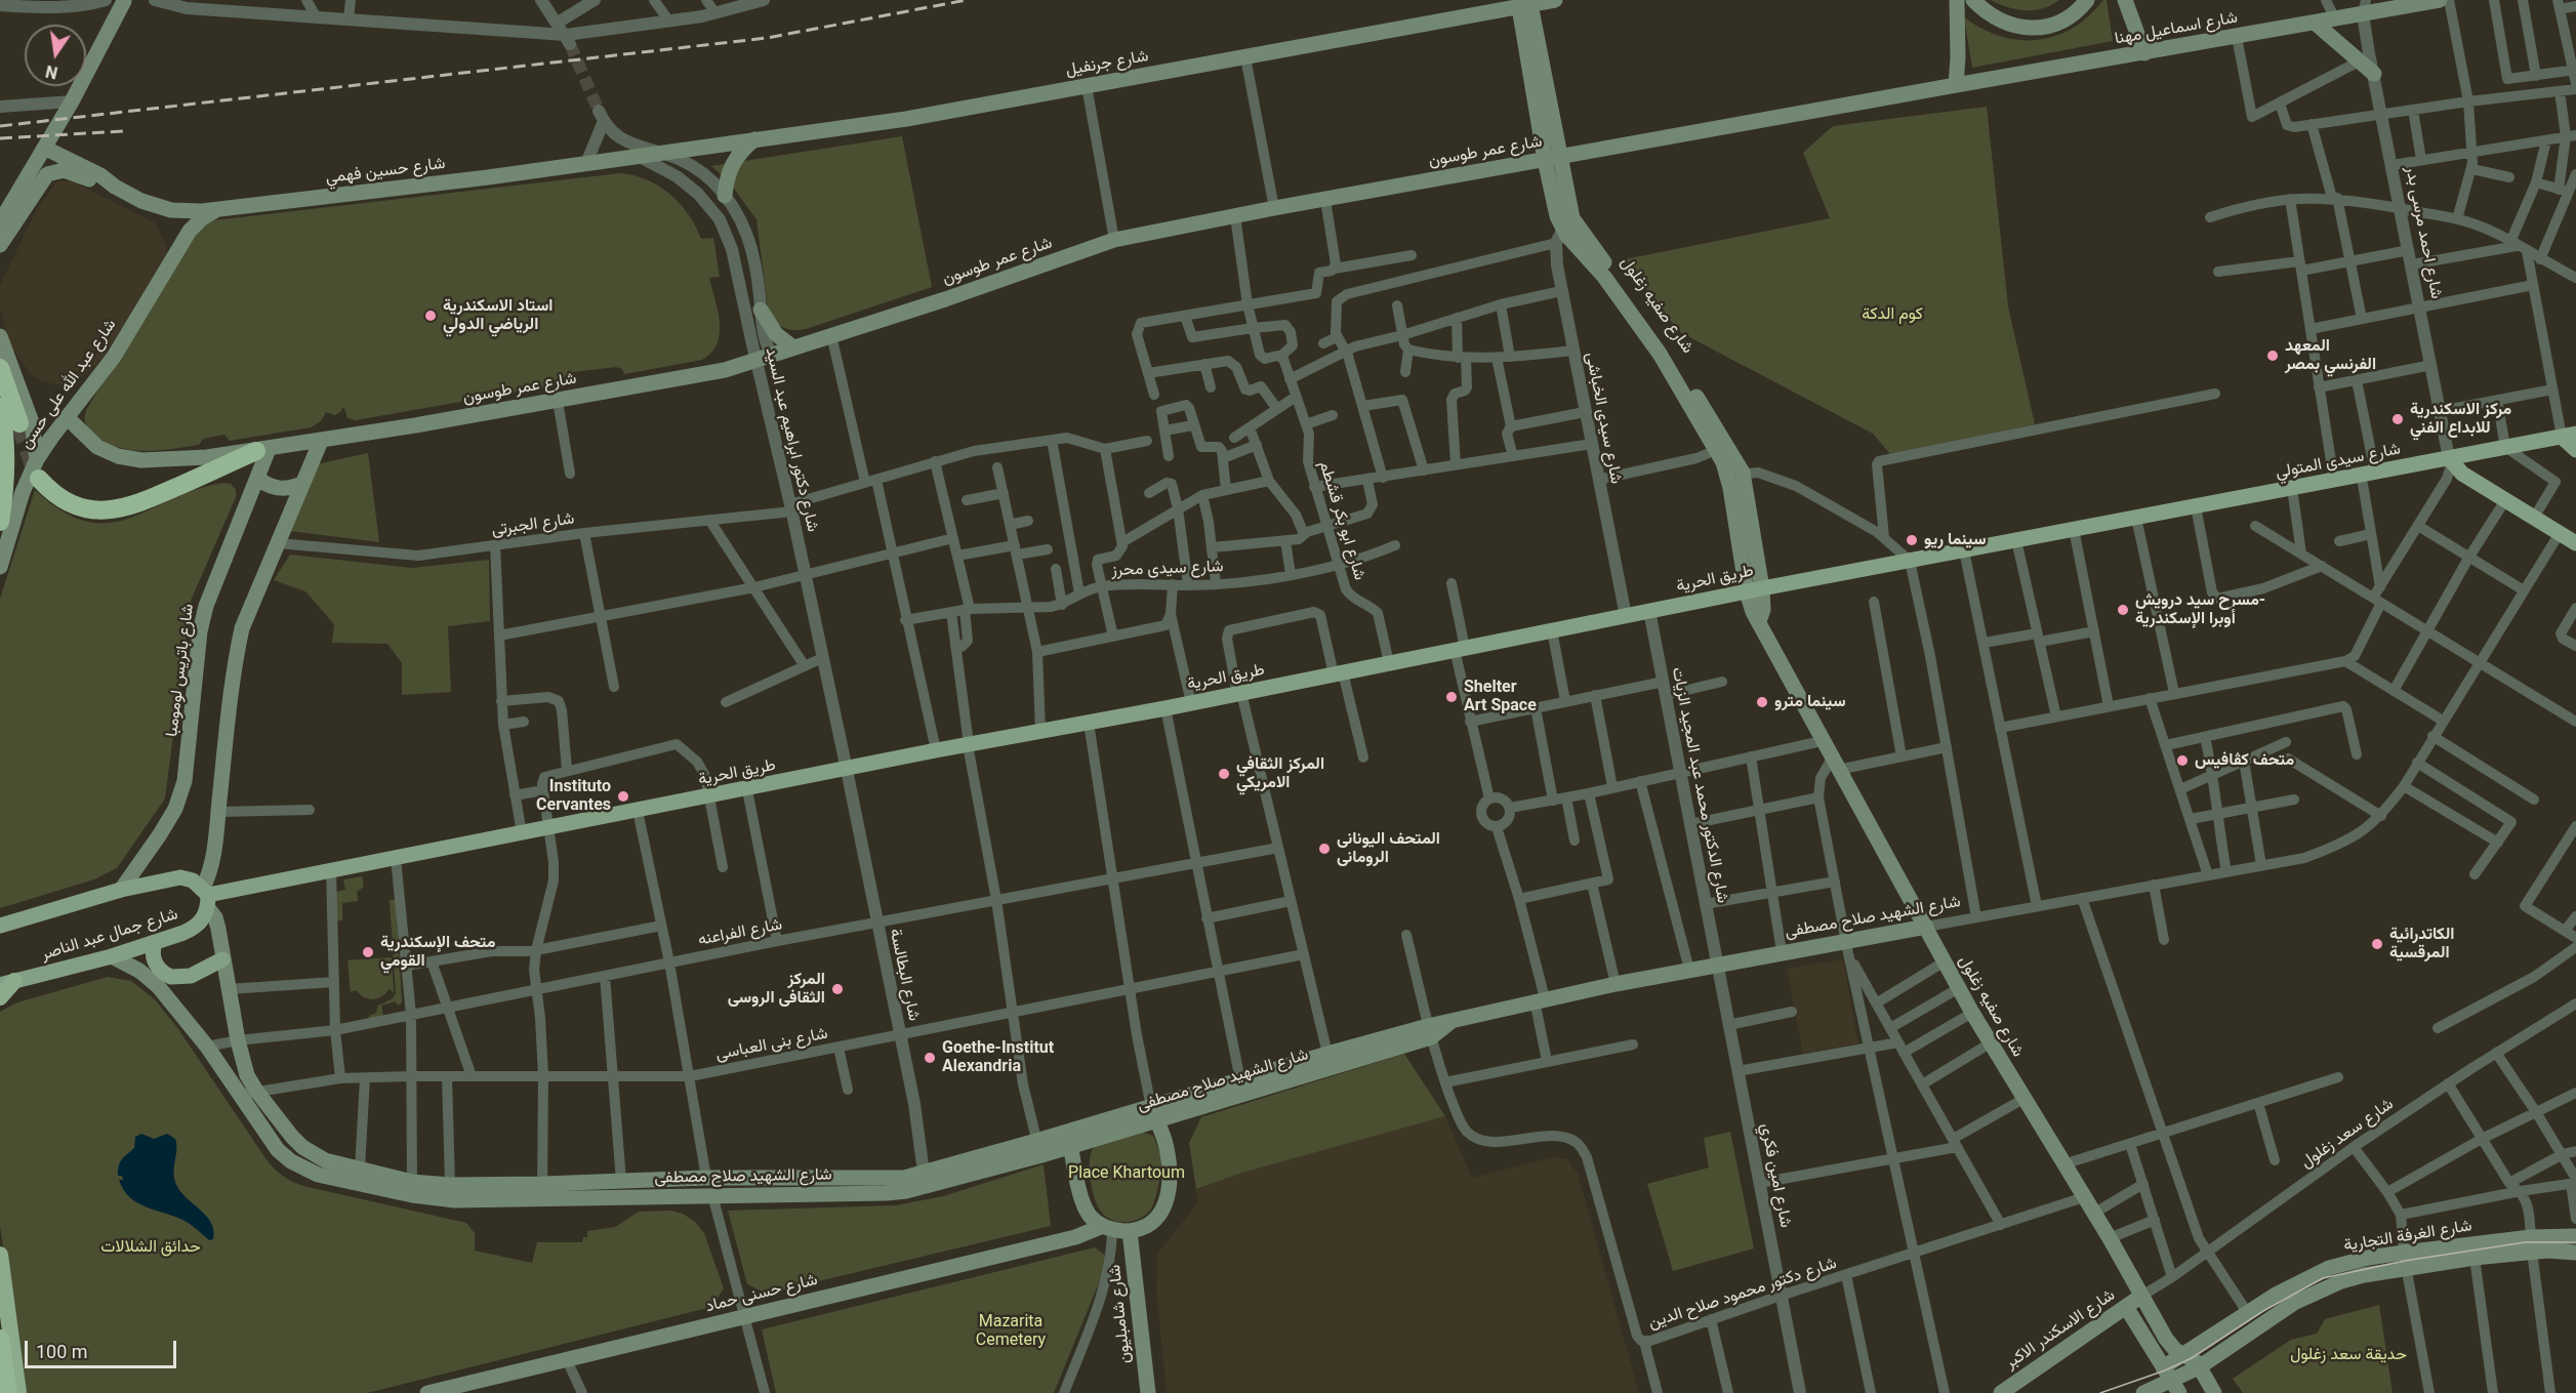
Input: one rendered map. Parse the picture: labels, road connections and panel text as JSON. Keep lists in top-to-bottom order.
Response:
{
  "streets": {
    "main road": [
      "شارع اسماعيل مهنا",
      "شارع جرنفيل",
      "شارع عمر طوسون",
      "شارع حسين فهمي",
      "شارع صفيه زغلول",
      "شارع عبد الله على حسن",
      "شارع سيدى المتولي",
      "طريق الحرية",
      "شارع باتريس لومومبا",
      "شارع الشهيد صلاح مصطفى",
      "شارع جمال عبد الناصر",
      "شارع الغرفة التجارية",
      "شارع حسنى حماد",
      "شارع شامبليون",
      "شارع الاسكندر الاكبر"
    ],
    "street": [
      "شارع احمد مرسى بدر",
      "شارع سيدى الخباشى",
      "شارع دكتور ابراهيم عبد السيد",
      "شارع ابو بكر قشطم",
      "شارع الجبرتى",
      "شارع سيدى محرز",
      "شارع الدكتور محمد عبد المجيد الزيات",
      "شارع الفراعنه",
      "شارع البطالسة",
      "شارع بنى العباسى",
      "شارع سعد زغلول",
      "شارع امين فكري",
      "شارع دكتور محمود صلاح الدين"
    ]
  },
  "crossings": [
    ["شارع اسماعيل مهنا", "شارع عمر طوسون"],
    ["شارع اسماعيل مهنا", "شارع احمد مرسى بدر"],
    ["شارع جرنفيل", "شارع حسين فهمي"],
    ["شارع جرنفيل", "شارع صفيه زغلول"],
    ["شارع جرنفيل", "شارع دكتور ابراهيم عبد السيد"],
    ["شارع عمر طوسون", "شارع صفيه زغلول"],
    ["شارع عمر طوسون", "شارع عبد الله على حسن"],
    ["شارع عمر طوسون", "شارع دكتور ابراهيم عبد السيد"],
    ["شارع عمر طوسون", "شارع باتريس لومومبا"],
    ["شارع حسين فهمي", "شارع عبد الله على حسن"],
    ["شارع حسين فهمي", "شارع دكتور ابراهيم عبد السيد"],
    ["شارع احمد مرسى بدر", "شارع سيدى المتولي"],
    ["شارع صفيه زغلول", "شارع سيدى الخباشى"],
    ["شارع صفيه زغلول", "طريق الحرية"],
    ["شارع صفيه زغلول", "شارع الشهيد صلاح مصطفى"],
    ["شارع صفيه زغلول", "شارع سعد زغلول"],
    ["شارع صفيه زغلول", "شارع الغرفة التجارية"],
    ["شارع صفيه زغلول", "شارع دكتور محمود صلاح الدين"],
    ["شارع صفيه زغلول", "شارع الاسكندر الاكبر"],
    ["شارع سيدى الخباشى", "طريق الحرية"],
    ["شارع دكتور ابراهيم عبد السيد", "شارع الجبرتى"],
    ["شارع دكتور ابراهيم عبد السيد", "طريق الحرية"],
    ["شارع دكتور ابراهيم عبد السيد", "شارع البطالسة"],
    ["شارع سيدى المتولي", "طريق الحرية"],
    ["شارع ابو بكر قشطم", "شارع سيدى محرز"],
    ["شارع ابو بكر قشطم", "طريق الحرية"],
    ["طريق الحرية", "شارع الدكتور محمد عبد المجيد الزيات"],
    ["طريق الحرية", "شارع الشهيد صلاح مصطفى"],
    ["طريق الحرية", "شارع جمال عبد الناصر"],
    ["طريق الحرية", "شارع البطالسة"],
    ["شارع باتريس لومومبا", "شارع جمال عبد الناصر"],
    ["شارع الدكتور محمد عبد المجيد الزيات", "شارع الشهيد صلاح مصطفى"],
    ["شارع الدكتور محمد عبد المجيد الزيات", "شارع امين فكري"],
    ["شارع الشهيد صلاح مصطفى", "شارع الفراعنه"],
    ["شارع الشهيد صلاح مصطفى", "شارع جمال عبد الناصر"],
    ["شارع الشهيد صلاح مصطفى", "شارع البطالسة"],
    ["شارع الشهيد صلاح مصطفى", "شارع بنى العباسى"],
    ["شارع الشهيد صلاح مصطفى", "شارع امين فكري"],
    ["شارع الشهيد صلاح مصطفى", "شارع حسنى حماد"],
    ["شارع الشهيد صلاح مصطفى", "شارع شامبليون"],
    ["شارع الفراعنه", "شارع البطالسة"],
    ["شارع البطالسة", "شارع بنى العباسى"],
    ["شارع سعد زغلول", "شارع الاسكندر الاكبر"],
    ["شارع امين فكري", "شارع دكتور محمود صلاح الدين"],
    ["شارع حسنى حماد", "شارع شامبليون"]
  ],
  "parks": [
    "كوم الدكة",
    "Place Khartoum",
    "حدائق الشلالات",
    "Mazarita Cemetery",
    "حديقة سعد زغلول"
  ],
  "places": [
    "استاد الاسكندرية الرياضي الدولي",
    "المعهد الفرنسي بمصر",
    "مركز الاسكندرية للابداع الفني",
    "سينما ريو",
    "مسرح سيد درويش- أوبرا الإسكندرية",
    "Shelter Art Space",
    "سينما مترو",
    "متحف كڤافيس",
    "المركز الثقافي الامريكي",
    "Instituto Cervantes",
    "المتحف اليونانى الرومانى",
    "الكاتدرائية المرقسية",
    "متحف الإسكندرية القومي",
    "المركز الثقافى الروسى",
    "Goethe-Institut Alexandria"
  ],
  "scale_bar": "100 m",
  "north": "bottom"
}
